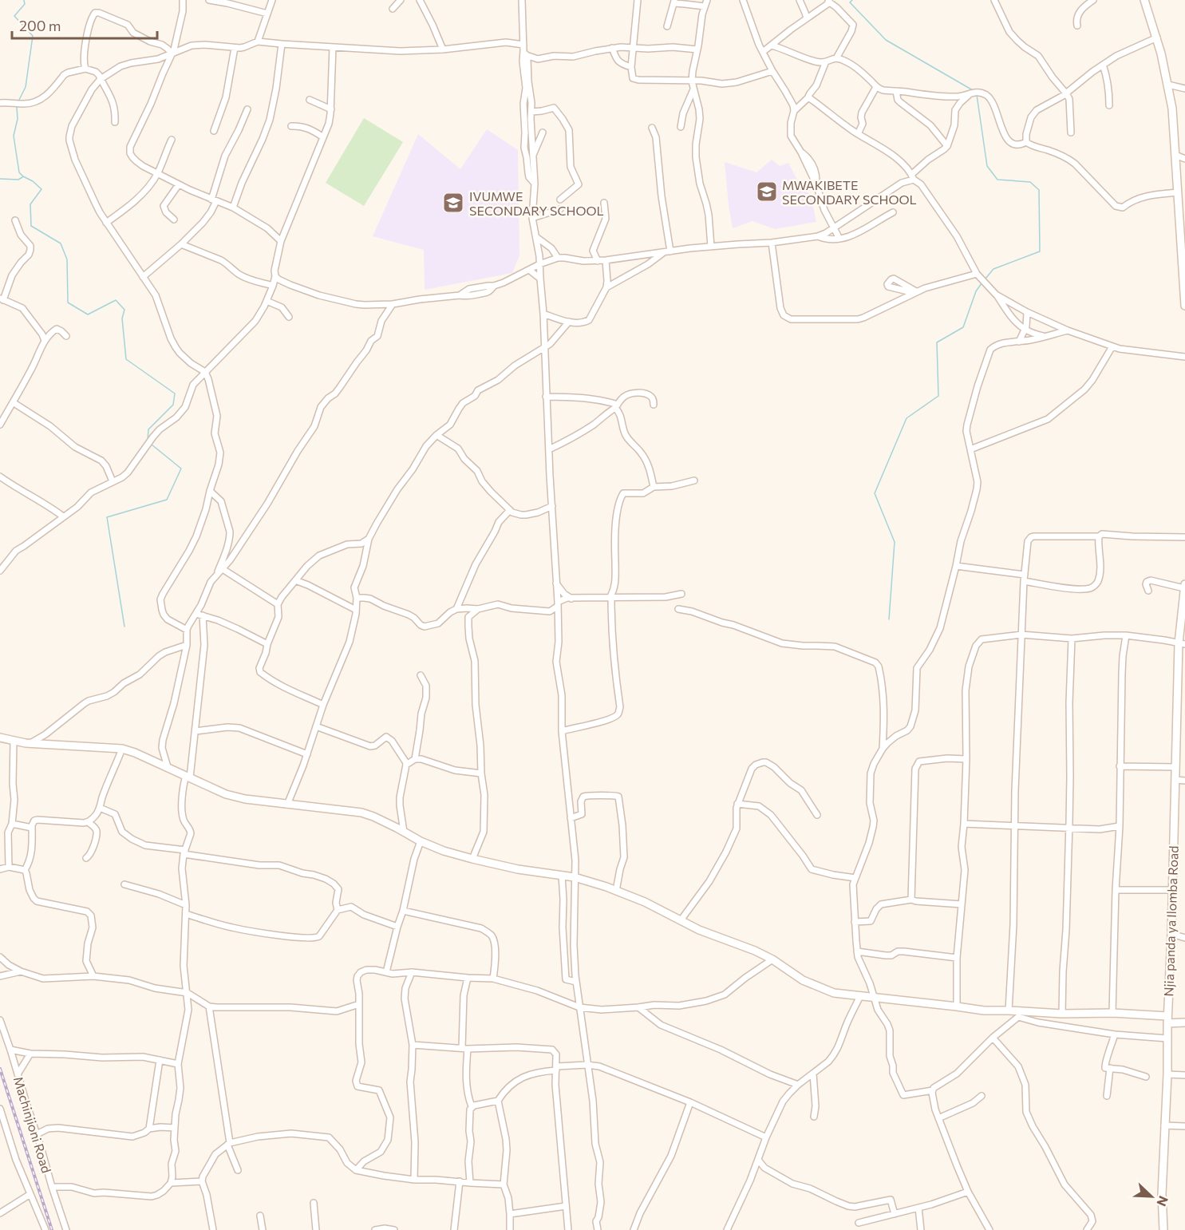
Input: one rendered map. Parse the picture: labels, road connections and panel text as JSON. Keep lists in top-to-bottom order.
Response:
{
  "streets": {
    "street": ["Njia panda ya Ilomba Road", "Machinjioni Road"]
  },
  "places": {
    "school or university": ["MWAKIBETE SECONDARY SCHOOL", "IVUMWE SECONDARY SCHOOL"]
  },
  "scale_bar": "200 m",
  "north": "bottom right"
}
